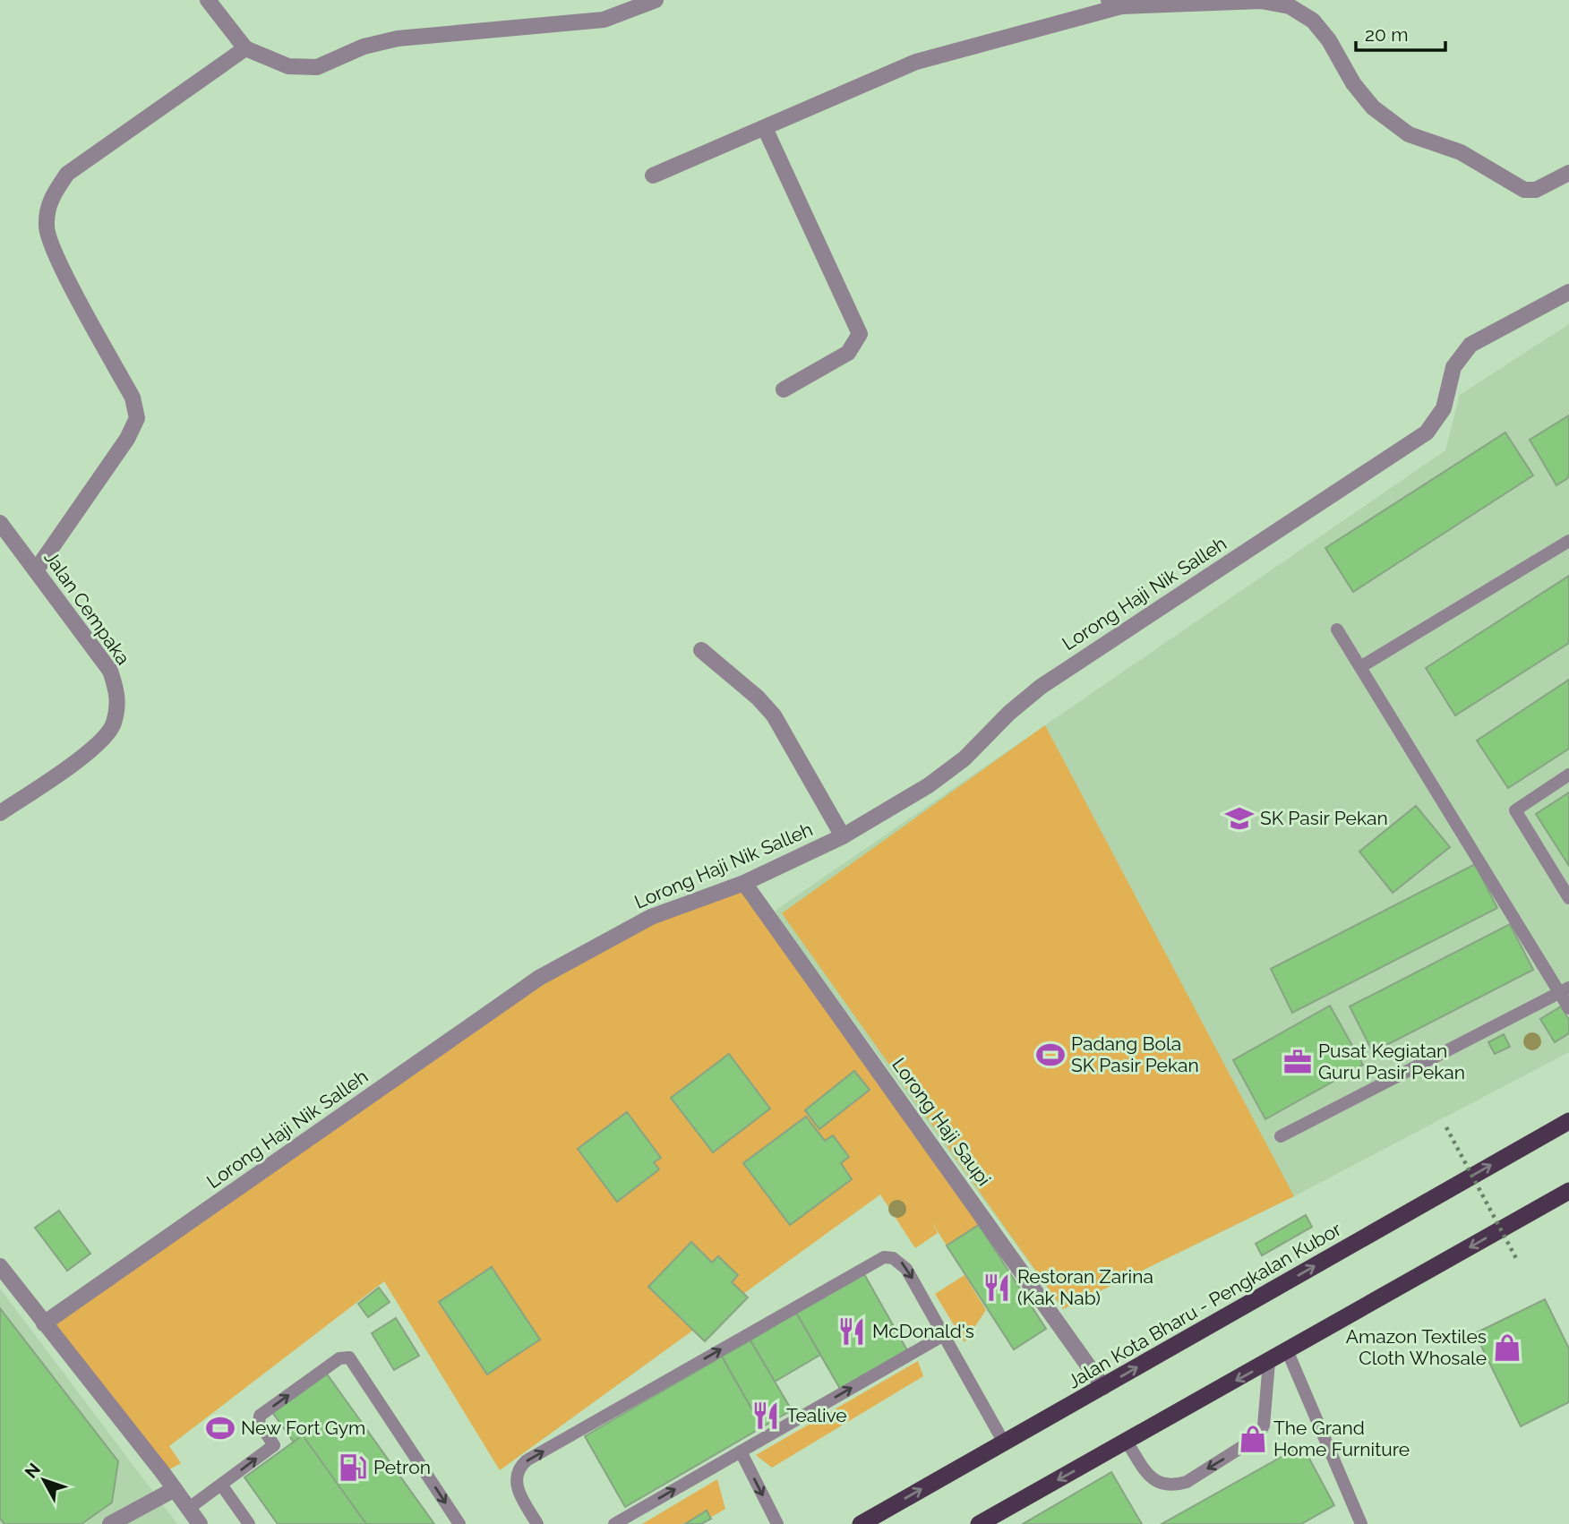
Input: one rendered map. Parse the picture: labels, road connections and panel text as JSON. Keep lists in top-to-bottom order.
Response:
{
  "streets": {
    "highway": ["Jalan Kota Bharu - Pengkalan Kubor"],
    "street": ["Lorong Haji Nik Salleh", "Jalan Cempaka", "Lorong Haji Saupi"]
  },
  "crossings": [
    ["Lorong Haji Nik Salleh", "Lorong Haji Saupi"],
    ["Lorong Haji Saupi", "Jalan Kota Bharu - Pengkalan Kubor"]
  ],
  "places": {
    "school or university": ["SK Pasir Pekan"],
    "sports": ["Padang Bola SK Pasir Pekan", "New Fort Gym"],
    "office": ["Pusat Kegiatan Guru Pasir Pekan"],
    "restaurant": ["Restoran Zarina (Kak Nab)", "McDonald's", "Tealive"],
    "shop": ["Amazon Textiles Cloth Whosale", "The Grand Home Furniture"],
    "fuel station": ["Petron"]
  },
  "scale_bar": "20 m",
  "north": "top left"
}
